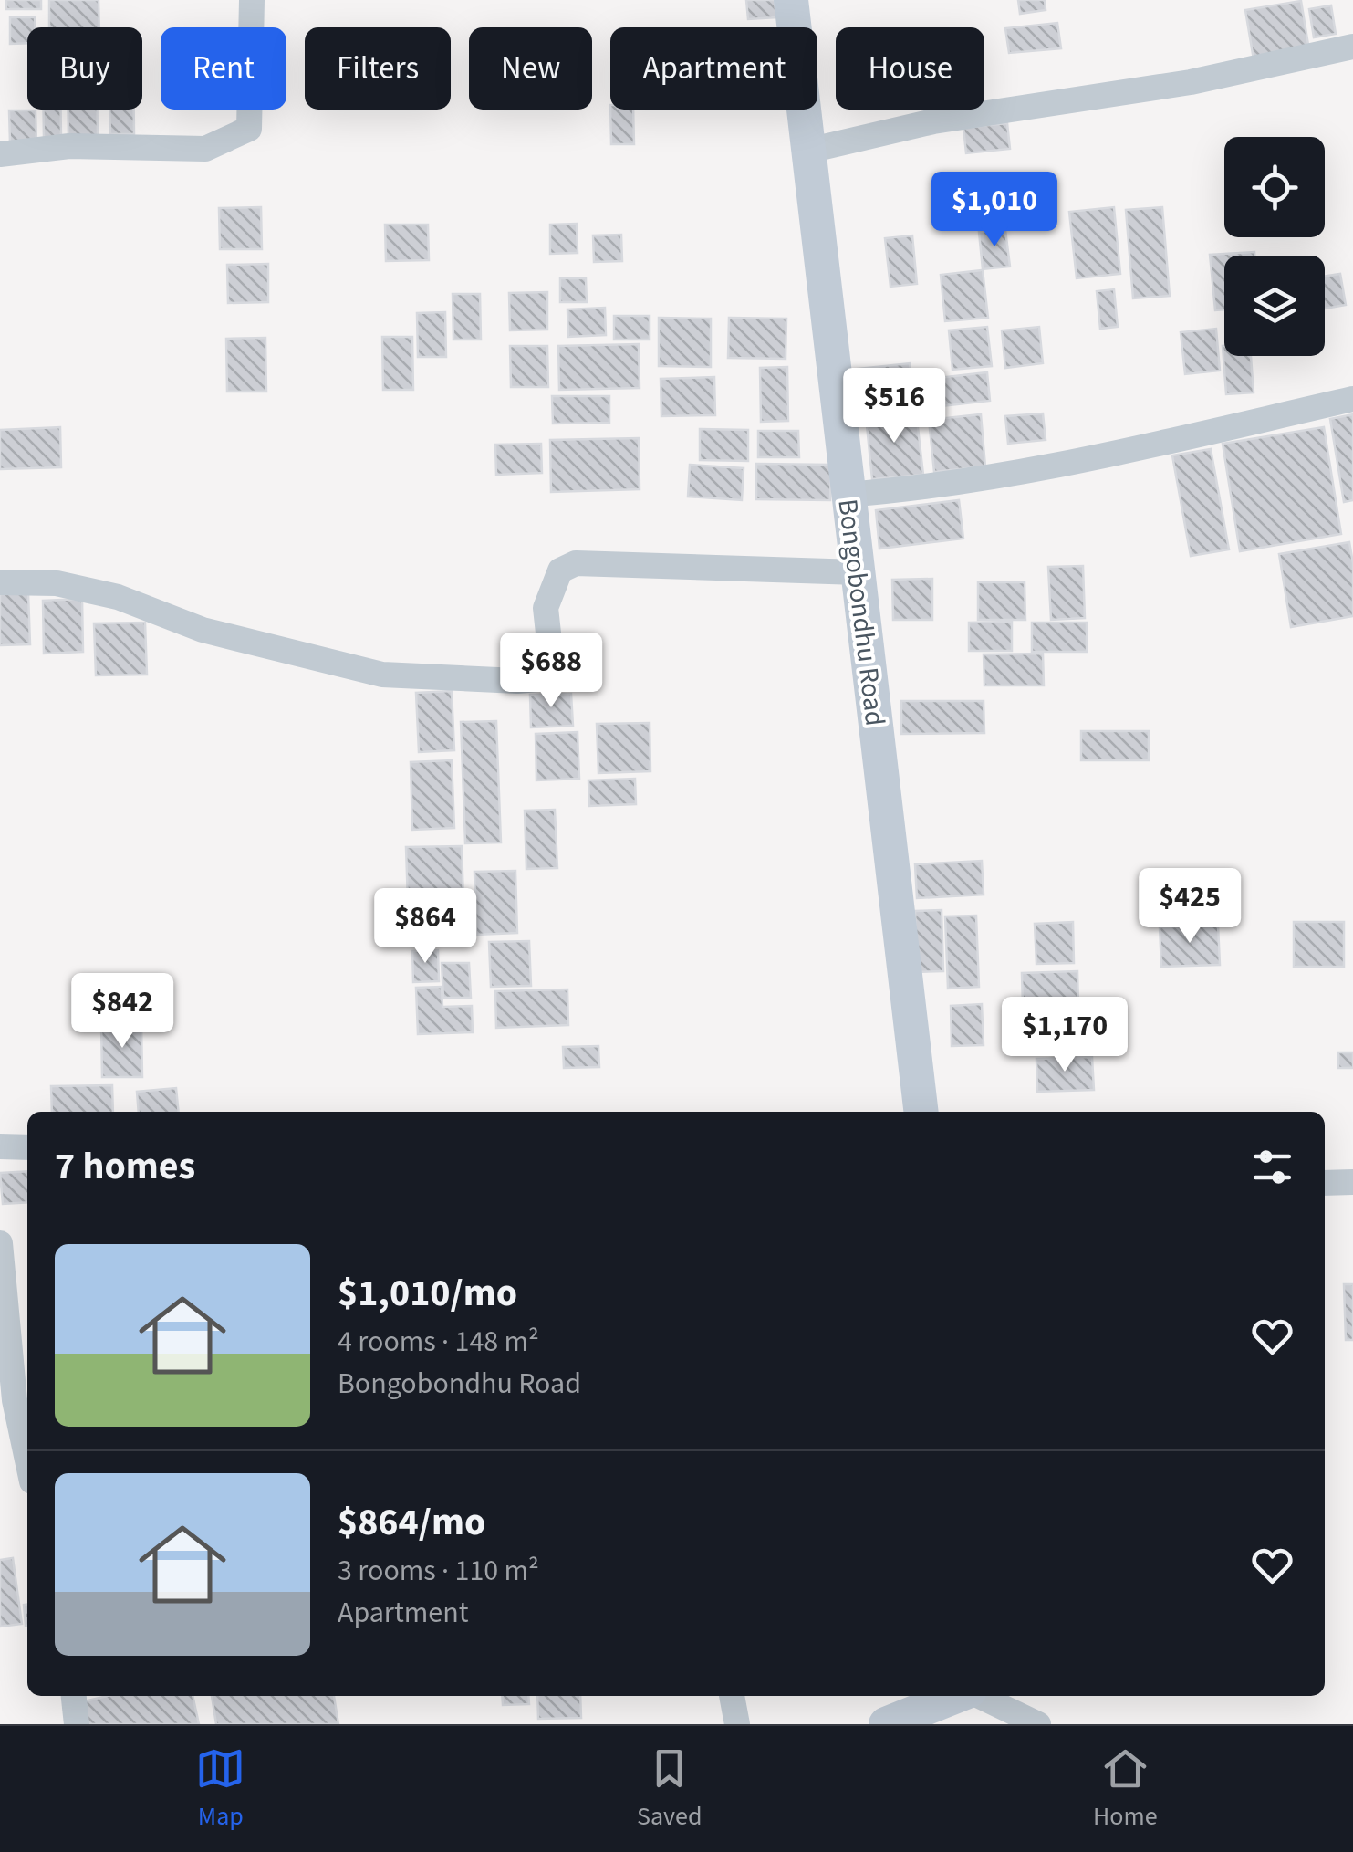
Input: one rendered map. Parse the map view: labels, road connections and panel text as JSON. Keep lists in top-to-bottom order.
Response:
{
  "streets": {
    "street": ["Bongobondhu Road"]
  },
  "page": {
    "chip": [
      "Buy",
      "Rent",
      "Filters",
      "New",
      "Apartment",
      "House"
    ],
    "price": [
      "$1,010",
      "$516",
      "$688",
      "$425",
      "$864",
      "$842",
      "$1,170"
    ],
    "heading": "7 homes",
    "list": [
      {
        "name": "$1,010/mo",
        "note": "4 rooms · 148 m² · Bongobondhu Road"
      },
      {
        "name": "$864/mo",
        "note": "3 rooms · 110 m² · Apartment"
      }
    ],
    "tabs": ["Map", "Saved", "Home"]
  }
}
